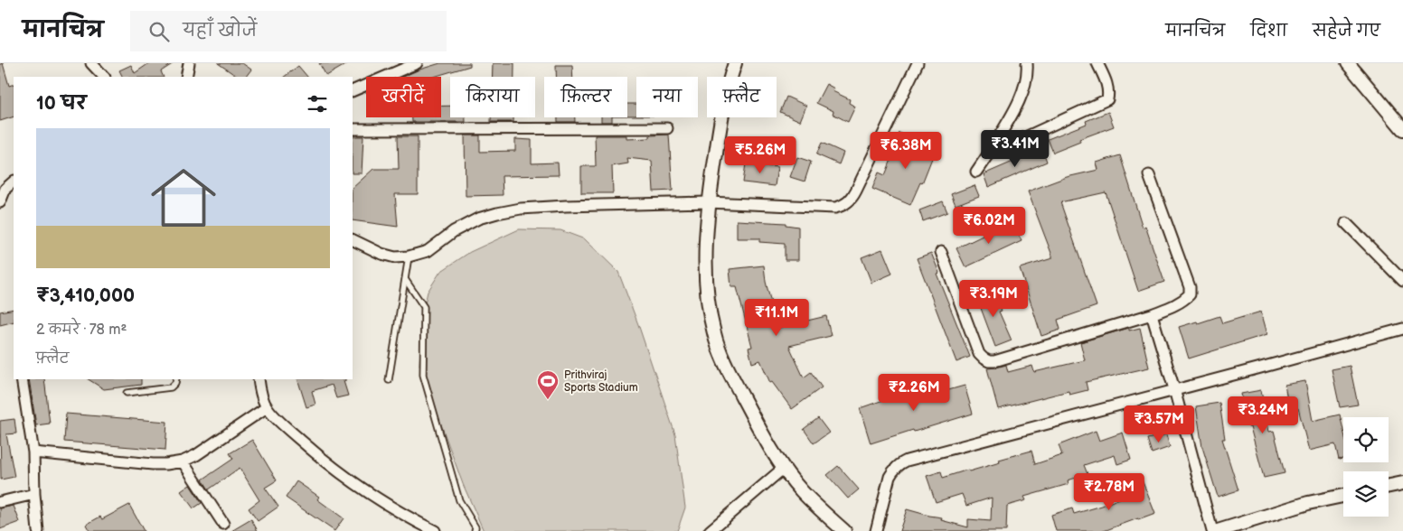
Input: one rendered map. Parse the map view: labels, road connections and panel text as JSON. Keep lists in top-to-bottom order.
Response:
{
  "places": {
    "sports": ["Prithviraj Sports Stadium"]
  },
  "page": {
    "header": "मानचित्र",
    "search": "यहाँ खोजें",
    "nav": ["मानचित्र", "दिशा", "सहेजे गए"],
    "chip": [
      "खरीदें",
      "किराया",
      "फ़िल्टर",
      "नया",
      "फ़्लैट"
    ],
    "heading": "10 घर",
    "price": [
      "₹3.41M",
      "₹6.38M",
      "₹5.26M",
      "₹6.02M",
      "₹3.19M",
      "₹11.1M",
      "₹2.26M",
      "₹3.24M",
      "₹3.57M",
      "₹2.78M"
    ],
    "list": [
      {
        "name": "₹3,410,000",
        "note": "2 कमरे · 78 m² · फ़्लैट"
      }
    ]
  }
}
